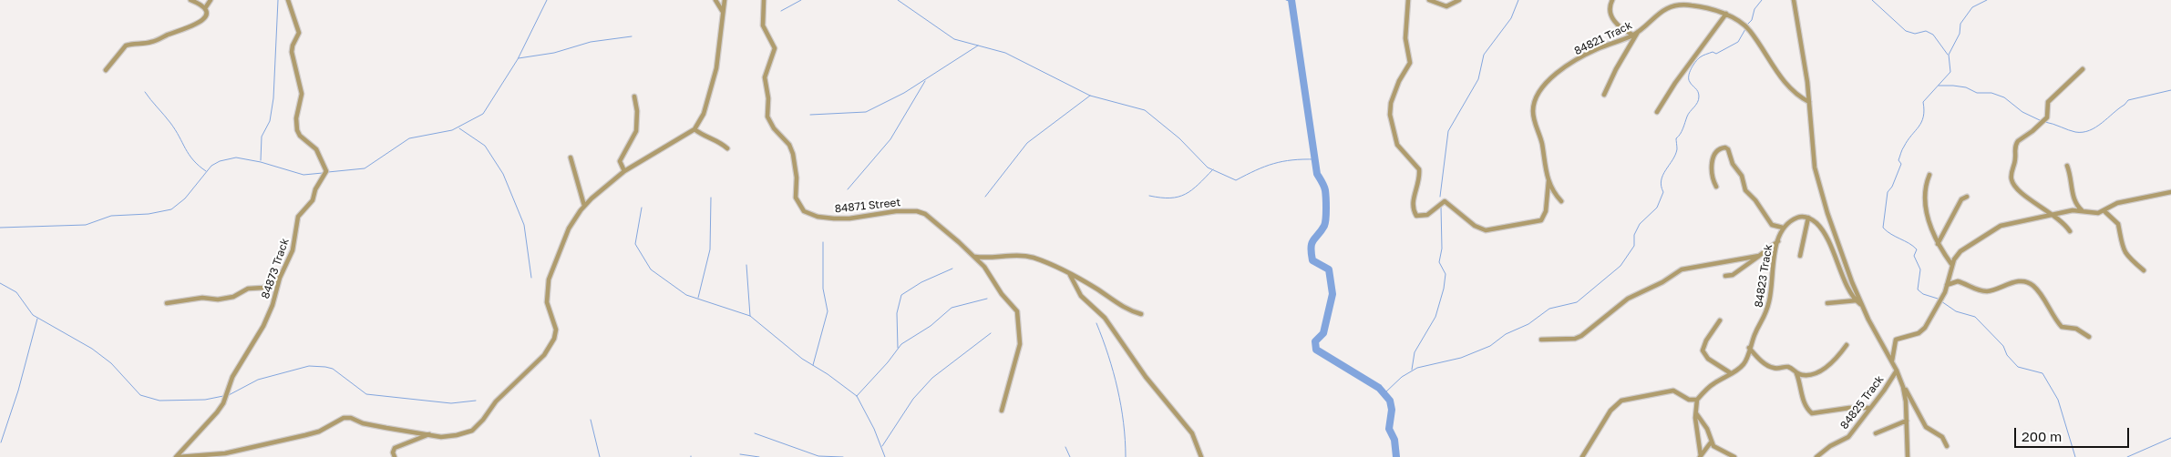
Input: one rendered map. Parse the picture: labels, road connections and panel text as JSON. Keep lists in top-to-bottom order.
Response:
{
  "streets": {
    "street": [
      "84821 Track",
      "84871 Street",
      "84873 Track",
      "84823 Track",
      "84825 Track"
    ]
  },
  "scale_bar": "200 m"
}
